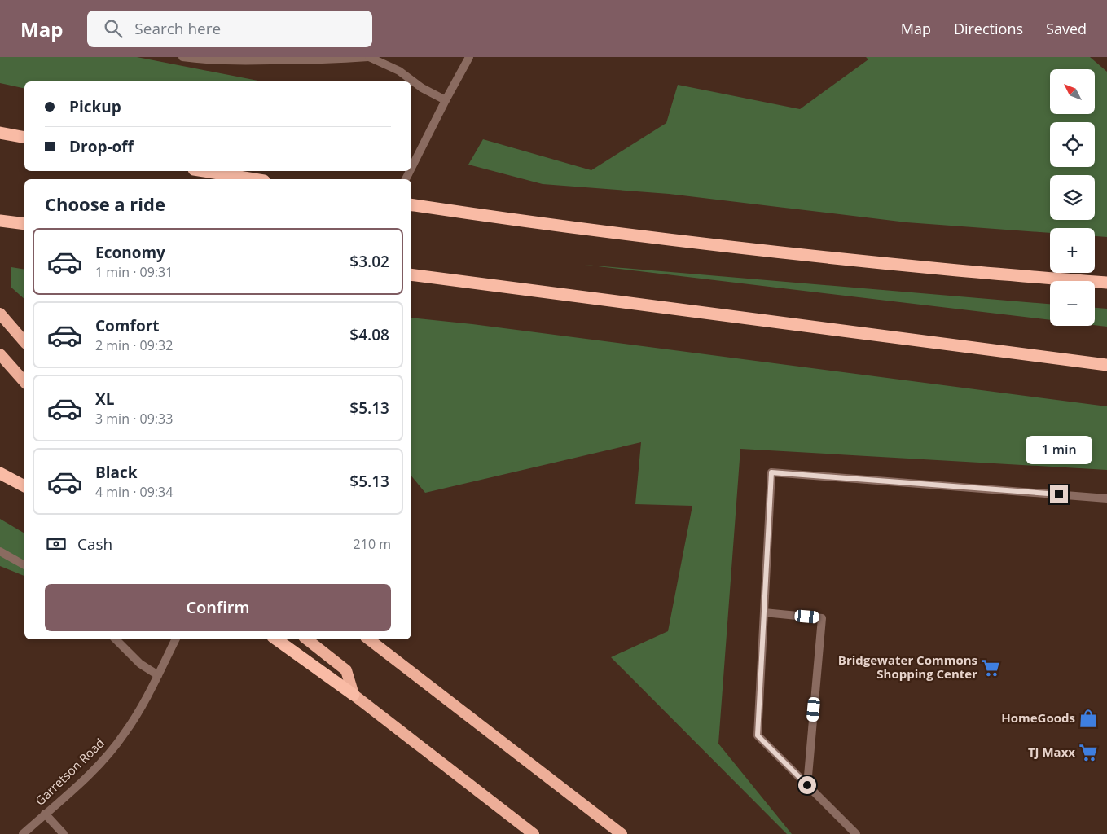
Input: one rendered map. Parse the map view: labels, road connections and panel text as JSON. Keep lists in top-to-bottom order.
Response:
{
  "streets": {
    "street": ["Garretson Road"]
  },
  "places": {
    "supermarket": ["Bridgewater Commons Shopping Center", "TJ Maxx"],
    "shop": ["HomeGoods"]
  },
  "north": "top left",
  "page": {
    "header": "Map",
    "search": "Search here",
    "nav": ["Map", "Directions", "Saved"],
    "map_buttons": ["+", "−"],
    "banner": ["Pickup", "Drop-off"],
    "heading": "Choose a ride",
    "list": [
      {
        "name": "Economy",
        "note": "1 min · 09:31",
        "value": "$3.02"
      },
      {
        "name": "Comfort",
        "note": "2 min · 09:32",
        "value": "$4.08"
      },
      {
        "name": "XL",
        "note": "3 min · 09:33",
        "value": "$5.13"
      },
      {
        "name": "Black",
        "note": "4 min · 09:34",
        "value": "$5.13"
      }
    ],
    "bubble": "1 min",
    "pay": ["Cash", "210 m"],
    "buttons": "Confirm"
  }
}
